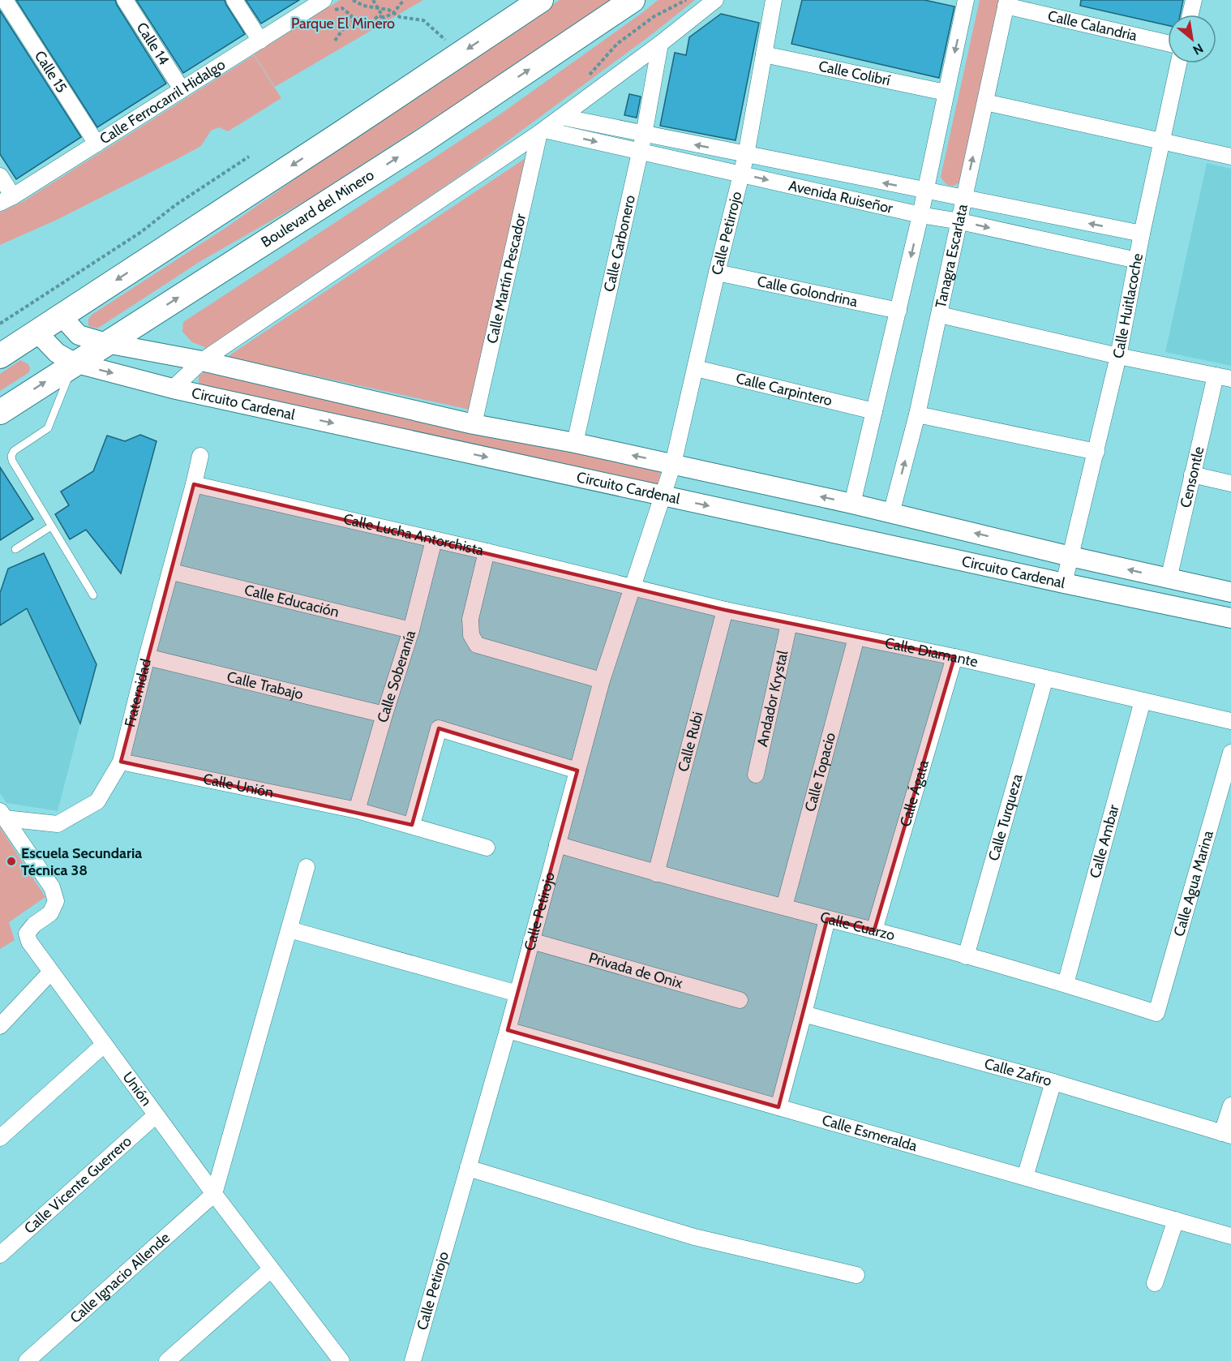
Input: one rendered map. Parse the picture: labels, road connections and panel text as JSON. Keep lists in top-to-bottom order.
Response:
{
  "streets": {
    "main road": ["Boulevard del Minero"],
    "street": [
      "Calle Calandria",
      "Calle 14",
      "Calle 15",
      "Calle Colibrí",
      "Calle Ferrocarril Hidalgo",
      "Avenida Ruiseñor",
      "Calle Petirrojo",
      "Calle Carbonero",
      "Tanagra Escarlata",
      "Calle Martín Pescador",
      "Calle Golondrina",
      "Calle Huitlacoche",
      "Calle Carpintero",
      "Circuito Cardenal",
      "Censontle",
      "Calle Lucha Antorchista",
      "Calle Educación",
      "Calle Diamante",
      "Calle Soberanía",
      "Calle Trabajo",
      "Fraternidad",
      "Andador Krystal",
      "Calle Rubi",
      "Calle Topacio",
      "Calle Unión",
      "Calle Ágata",
      "Calle Turqueza",
      "Calle Ambar",
      "Calle Agua Marina",
      "Calle Petirojo",
      "Calle Cuarzo",
      "Privada de Onix",
      "Calle Zafiro",
      "Unión",
      "Calle Esmeralda",
      "Calle Vicente Guerrero",
      "Calle Ignacio Allende"
    ]
  },
  "crossings": [
    ["Calle Calandria", "Tanagra Escarlata"],
    ["Calle 14", "Calle Ferrocarril Hidalgo"],
    ["Calle 15", "Calle Ferrocarril Hidalgo"],
    ["Calle Colibrí", "Calle Petirrojo"],
    ["Avenida Ruiseñor", "Calle Petirrojo"],
    ["Avenida Ruiseñor", "Calle Carbonero"],
    ["Avenida Ruiseñor", "Tanagra Escarlata"],
    ["Avenida Ruiseñor", "Calle Martín Pescador"],
    ["Avenida Ruiseñor", "Calle Huitlacoche"],
    ["Boulevard del Minero", "Circuito Cardenal"],
    ["Calle Petirrojo", "Calle Golondrina"],
    ["Calle Petirrojo", "Calle Carpintero"],
    ["Calle Petirrojo", "Circuito Cardenal"],
    ["Calle Petirrojo", "Calle Petirojo"],
    ["Calle Carbonero", "Circuito Cardenal"],
    ["Tanagra Escarlata", "Circuito Cardenal"],
    ["Calle Martín Pescador", "Circuito Cardenal"],
    ["Calle Huitlacoche", "Circuito Cardenal"],
    ["Circuito Cardenal", "Censontle"],
    ["Circuito Cardenal", "Calle Petirojo"],
    ["Calle Lucha Antorchista", "Calle Diamante"],
    ["Calle Lucha Antorchista", "Calle Soberanía"],
    ["Calle Lucha Antorchista", "Fraternidad"],
    ["Calle Lucha Antorchista", "Calle Petirojo"],
    ["Calle Educación", "Calle Soberanía"],
    ["Calle Educación", "Fraternidad"],
    ["Calle Diamante", "Andador Krystal"],
    ["Calle Diamante", "Calle Rubi"],
    ["Calle Diamante", "Calle Topacio"],
    ["Calle Diamante", "Calle Ágata"],
    ["Calle Diamante", "Calle Turqueza"],
    ["Calle Diamante", "Calle Ambar"],
    ["Calle Diamante", "Calle Petirojo"],
    ["Calle Soberanía", "Calle Trabajo"],
    ["Calle Soberanía", "Calle Unión"],
    ["Calle Trabajo", "Fraternidad"],
    ["Fraternidad", "Calle Unión"],
    ["Fraternidad", "Unión"],
    ["Calle Rubi", "Calle Cuarzo"],
    ["Calle Topacio", "Calle Cuarzo"],
    ["Calle Ágata", "Calle Cuarzo"],
    ["Calle Turqueza", "Calle Cuarzo"],
    ["Calle Ambar", "Calle Cuarzo"],
    ["Calle Agua Marina", "Calle Cuarzo"],
    ["Calle Petirojo", "Calle Cuarzo"],
    ["Calle Petirojo", "Privada de Onix"],
    ["Calle Petirojo", "Calle Esmeralda"],
    ["Unión", "Calle Vicente Guerrero"],
    ["Unión", "Calle Ignacio Allende"]
  ],
  "parks": ["Parque El Minero"],
  "places": ["Escuela Secundaria Técnica 38"],
  "north": "bottom right"
}
